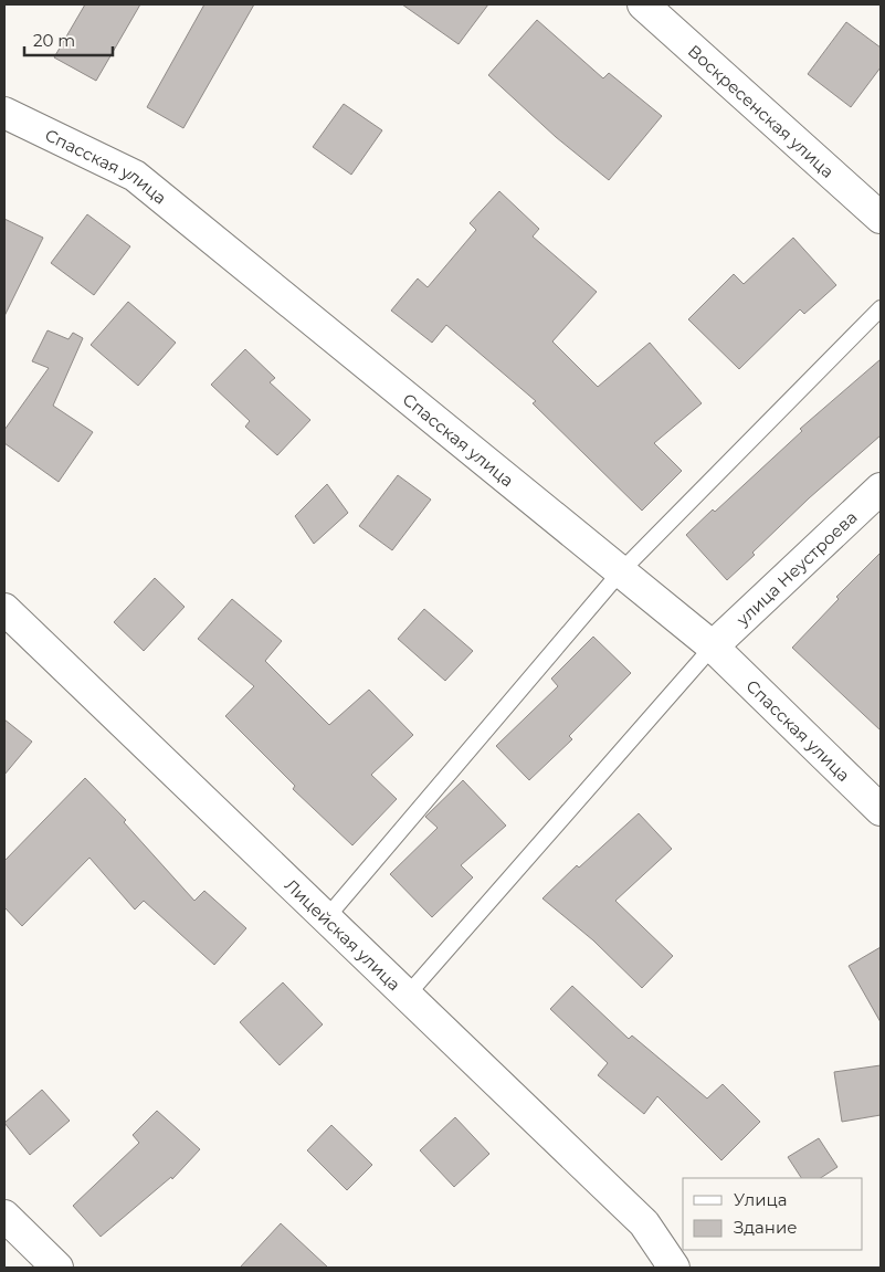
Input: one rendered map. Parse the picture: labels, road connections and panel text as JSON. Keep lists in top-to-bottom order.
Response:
{
  "streets": {
    "street": [
      "Воскресенская улица",
      "Спасская улица",
      "улица Неустроева",
      "Лицейская улица"
    ]
  },
  "crossings": [
    ["Спасская улица", "улица Неустроева"]
  ],
  "legend": ["Улица", "Здание"],
  "scale_bar": "20 m"
}
